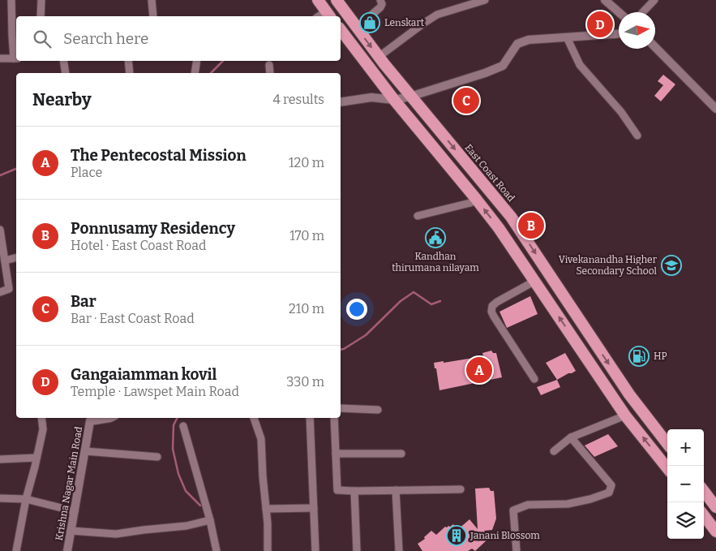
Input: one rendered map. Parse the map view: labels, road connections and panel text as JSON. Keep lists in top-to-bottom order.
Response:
{
  "streets": {
    "highway": ["East Coast Road"],
    "street": ["Krishna Nagar Main Road"]
  },
  "places": {
    "shop": ["Lenskart"],
    "public building": ["Kandhan thirumana nilayam"],
    "school or university": ["Vivekanandha Higher Secondary School"],
    "fuel station": ["HP"],
    "building": ["Janani Blossom"]
  },
  "north": "right",
  "page": {
    "pins": [
      "D",
      "C",
      "B",
      "A"
    ],
    "search": "Search here",
    "heading": ["Nearby", "4 results"],
    "list": [
      {
        "mark": "A",
        "name": "The Pentecostal Mission",
        "note": "Place",
        "value": "120 m"
      },
      {
        "mark": "B",
        "name": "Ponnusamy Residency",
        "note": "Hotel · East Coast Road",
        "value": "170 m"
      },
      {
        "mark": "C",
        "name": "Bar",
        "note": "Bar · East Coast Road",
        "value": "210 m"
      },
      {
        "mark": "D",
        "name": "Gangaiamman kovil",
        "note": "Temple · Lawspet Main Road",
        "value": "330 m"
      }
    ],
    "map_buttons": ["+", "−"]
  }
}
